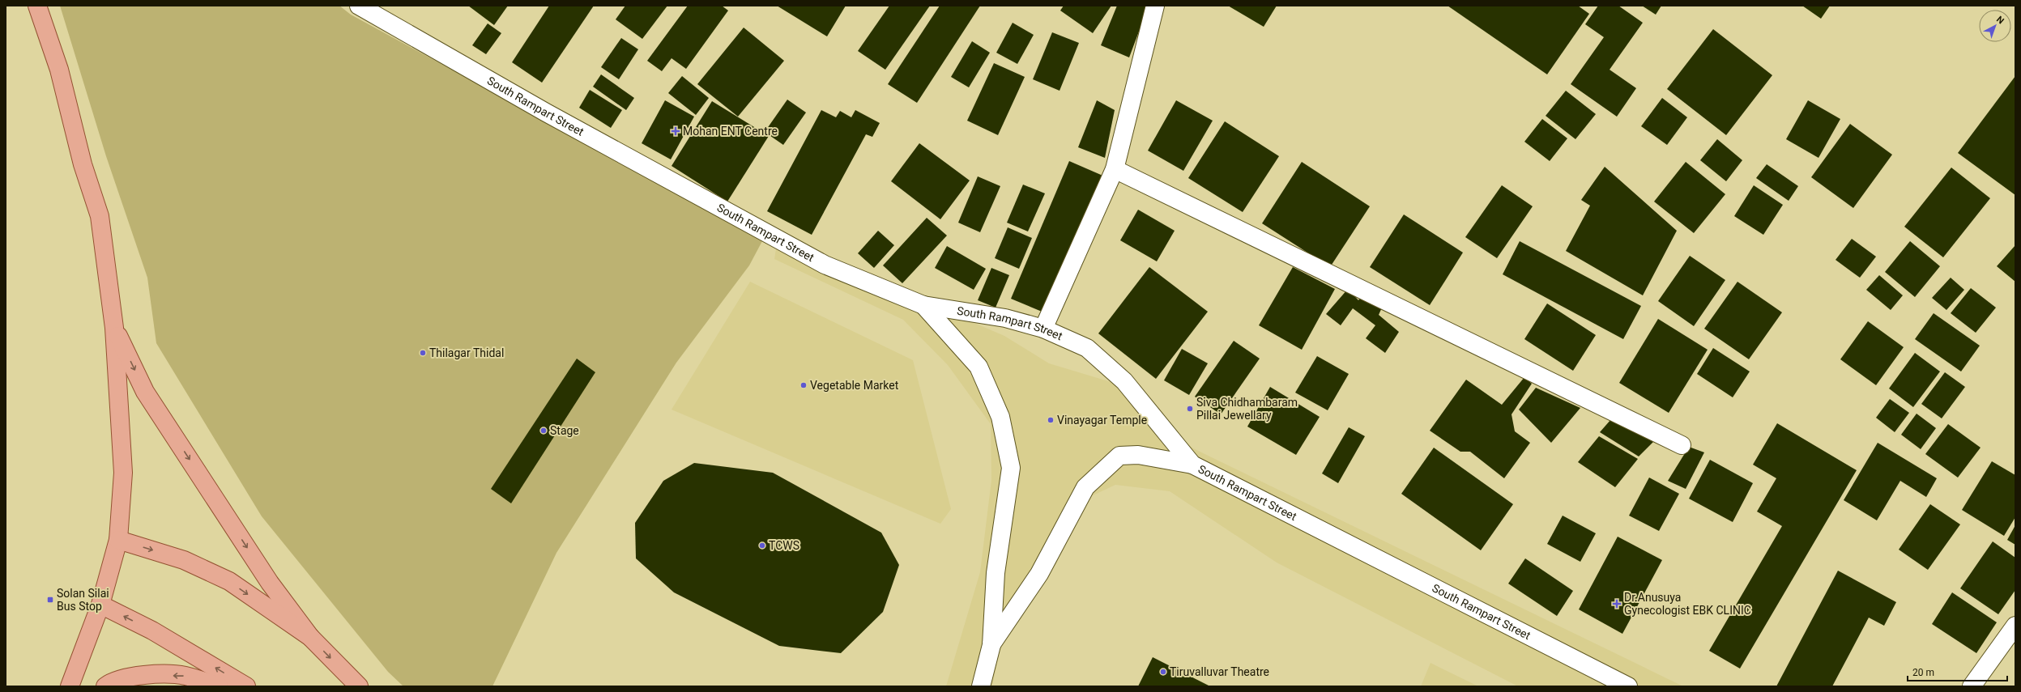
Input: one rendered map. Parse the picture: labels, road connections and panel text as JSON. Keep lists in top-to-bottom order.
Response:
{
  "streets": {
    "street": ["South Rampart Street"]
  },
  "places": {
    "health": ["Mohan ENT Centre", "Dr.Anusuya Gynecologist EBK CLINIC"],
    "other": [
      "Thilagar Thidal",
      "Vegetable Market",
      "Siva Chidhambaram Pillai Jewellary",
      "Vinayagar Temple",
      "Stage",
      "TCWS",
      "Tiruvalluvar Theatre"
    ],
    "transit": ["Solan Silai Bus Stop"]
  },
  "scale_bar": "20 m",
  "north": "top right"
}
